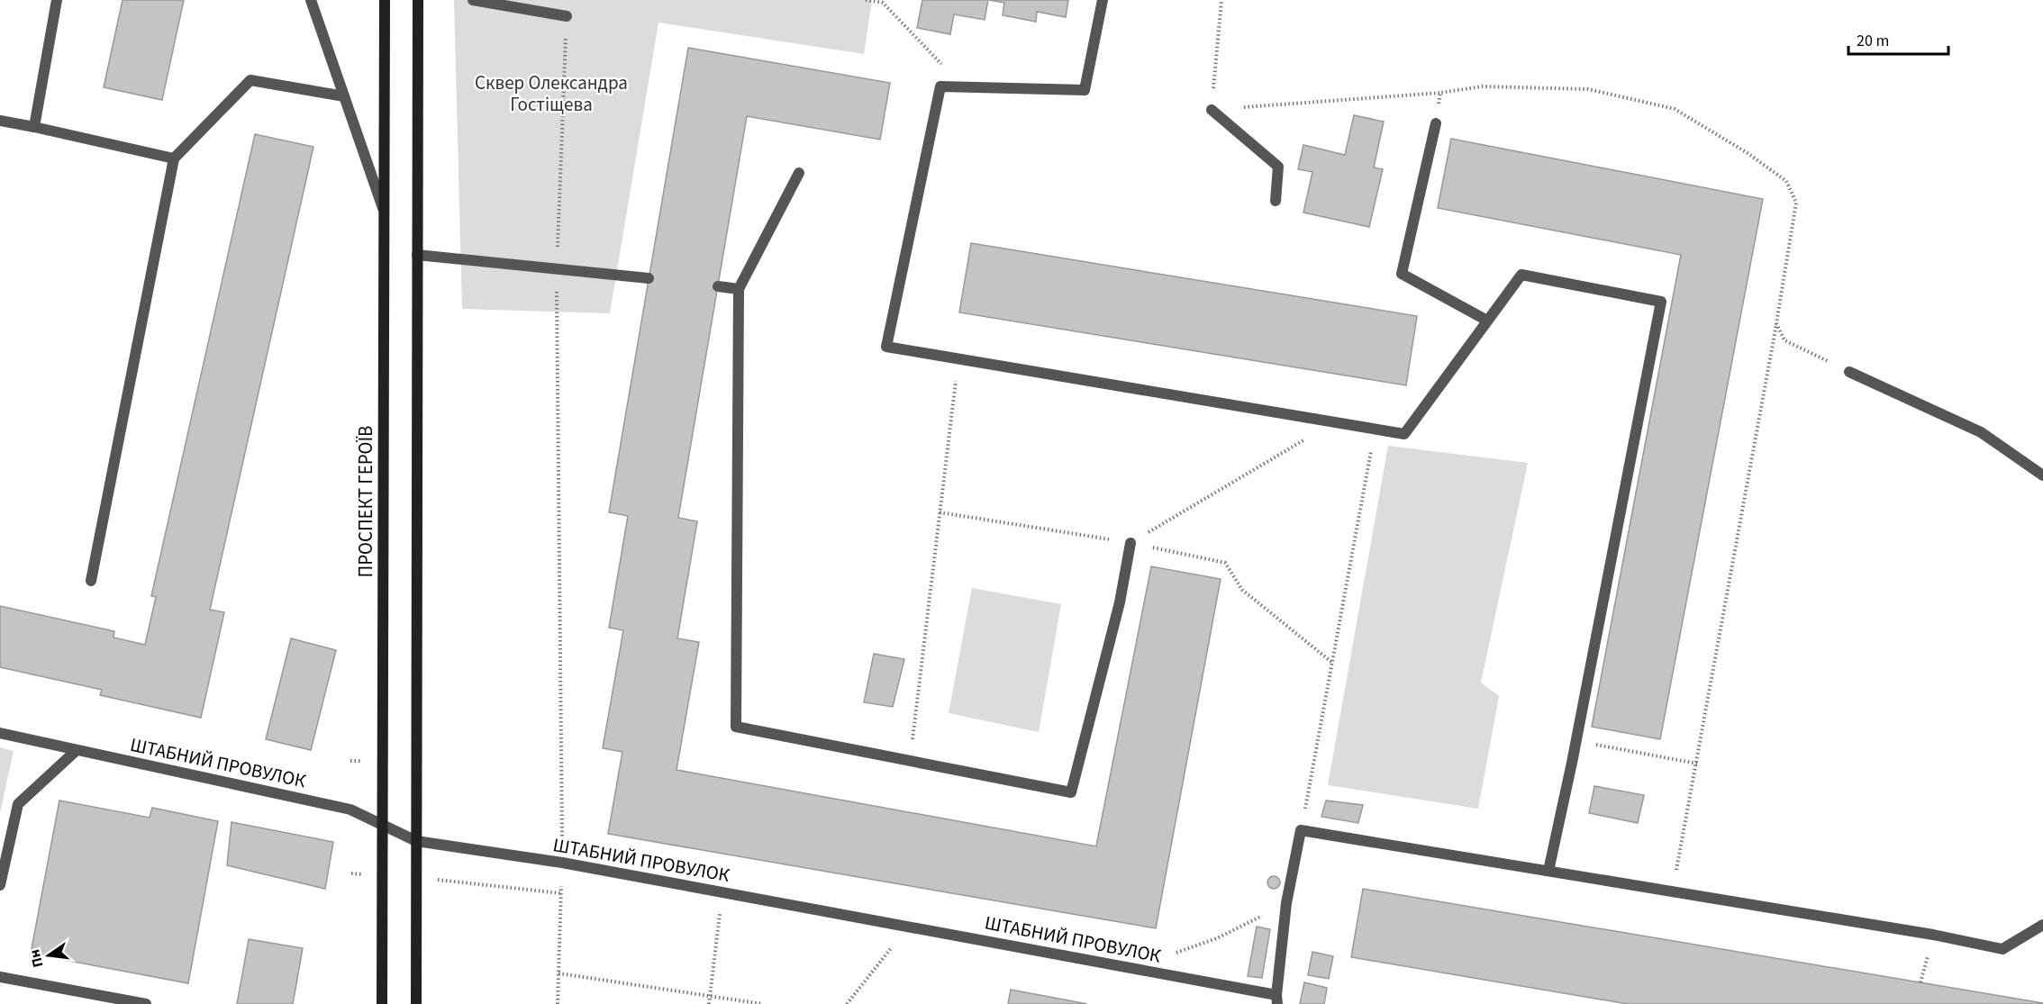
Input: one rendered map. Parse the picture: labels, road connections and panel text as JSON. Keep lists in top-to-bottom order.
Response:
{
  "streets": {
    "main road": ["ПРОСПЕКТ ГЕРОЇВ"],
    "street": ["ШТАБНИЙ ПРОВУЛОК"]
  },
  "crossings": [
    ["ПРОСПЕКТ ГЕРОЇВ", "ШТАБНИЙ ПРОВУЛОК"]
  ],
  "parks": ["Сквер Олександра Гостіщева"],
  "scale_bar": "20 m",
  "north": "left"
}
